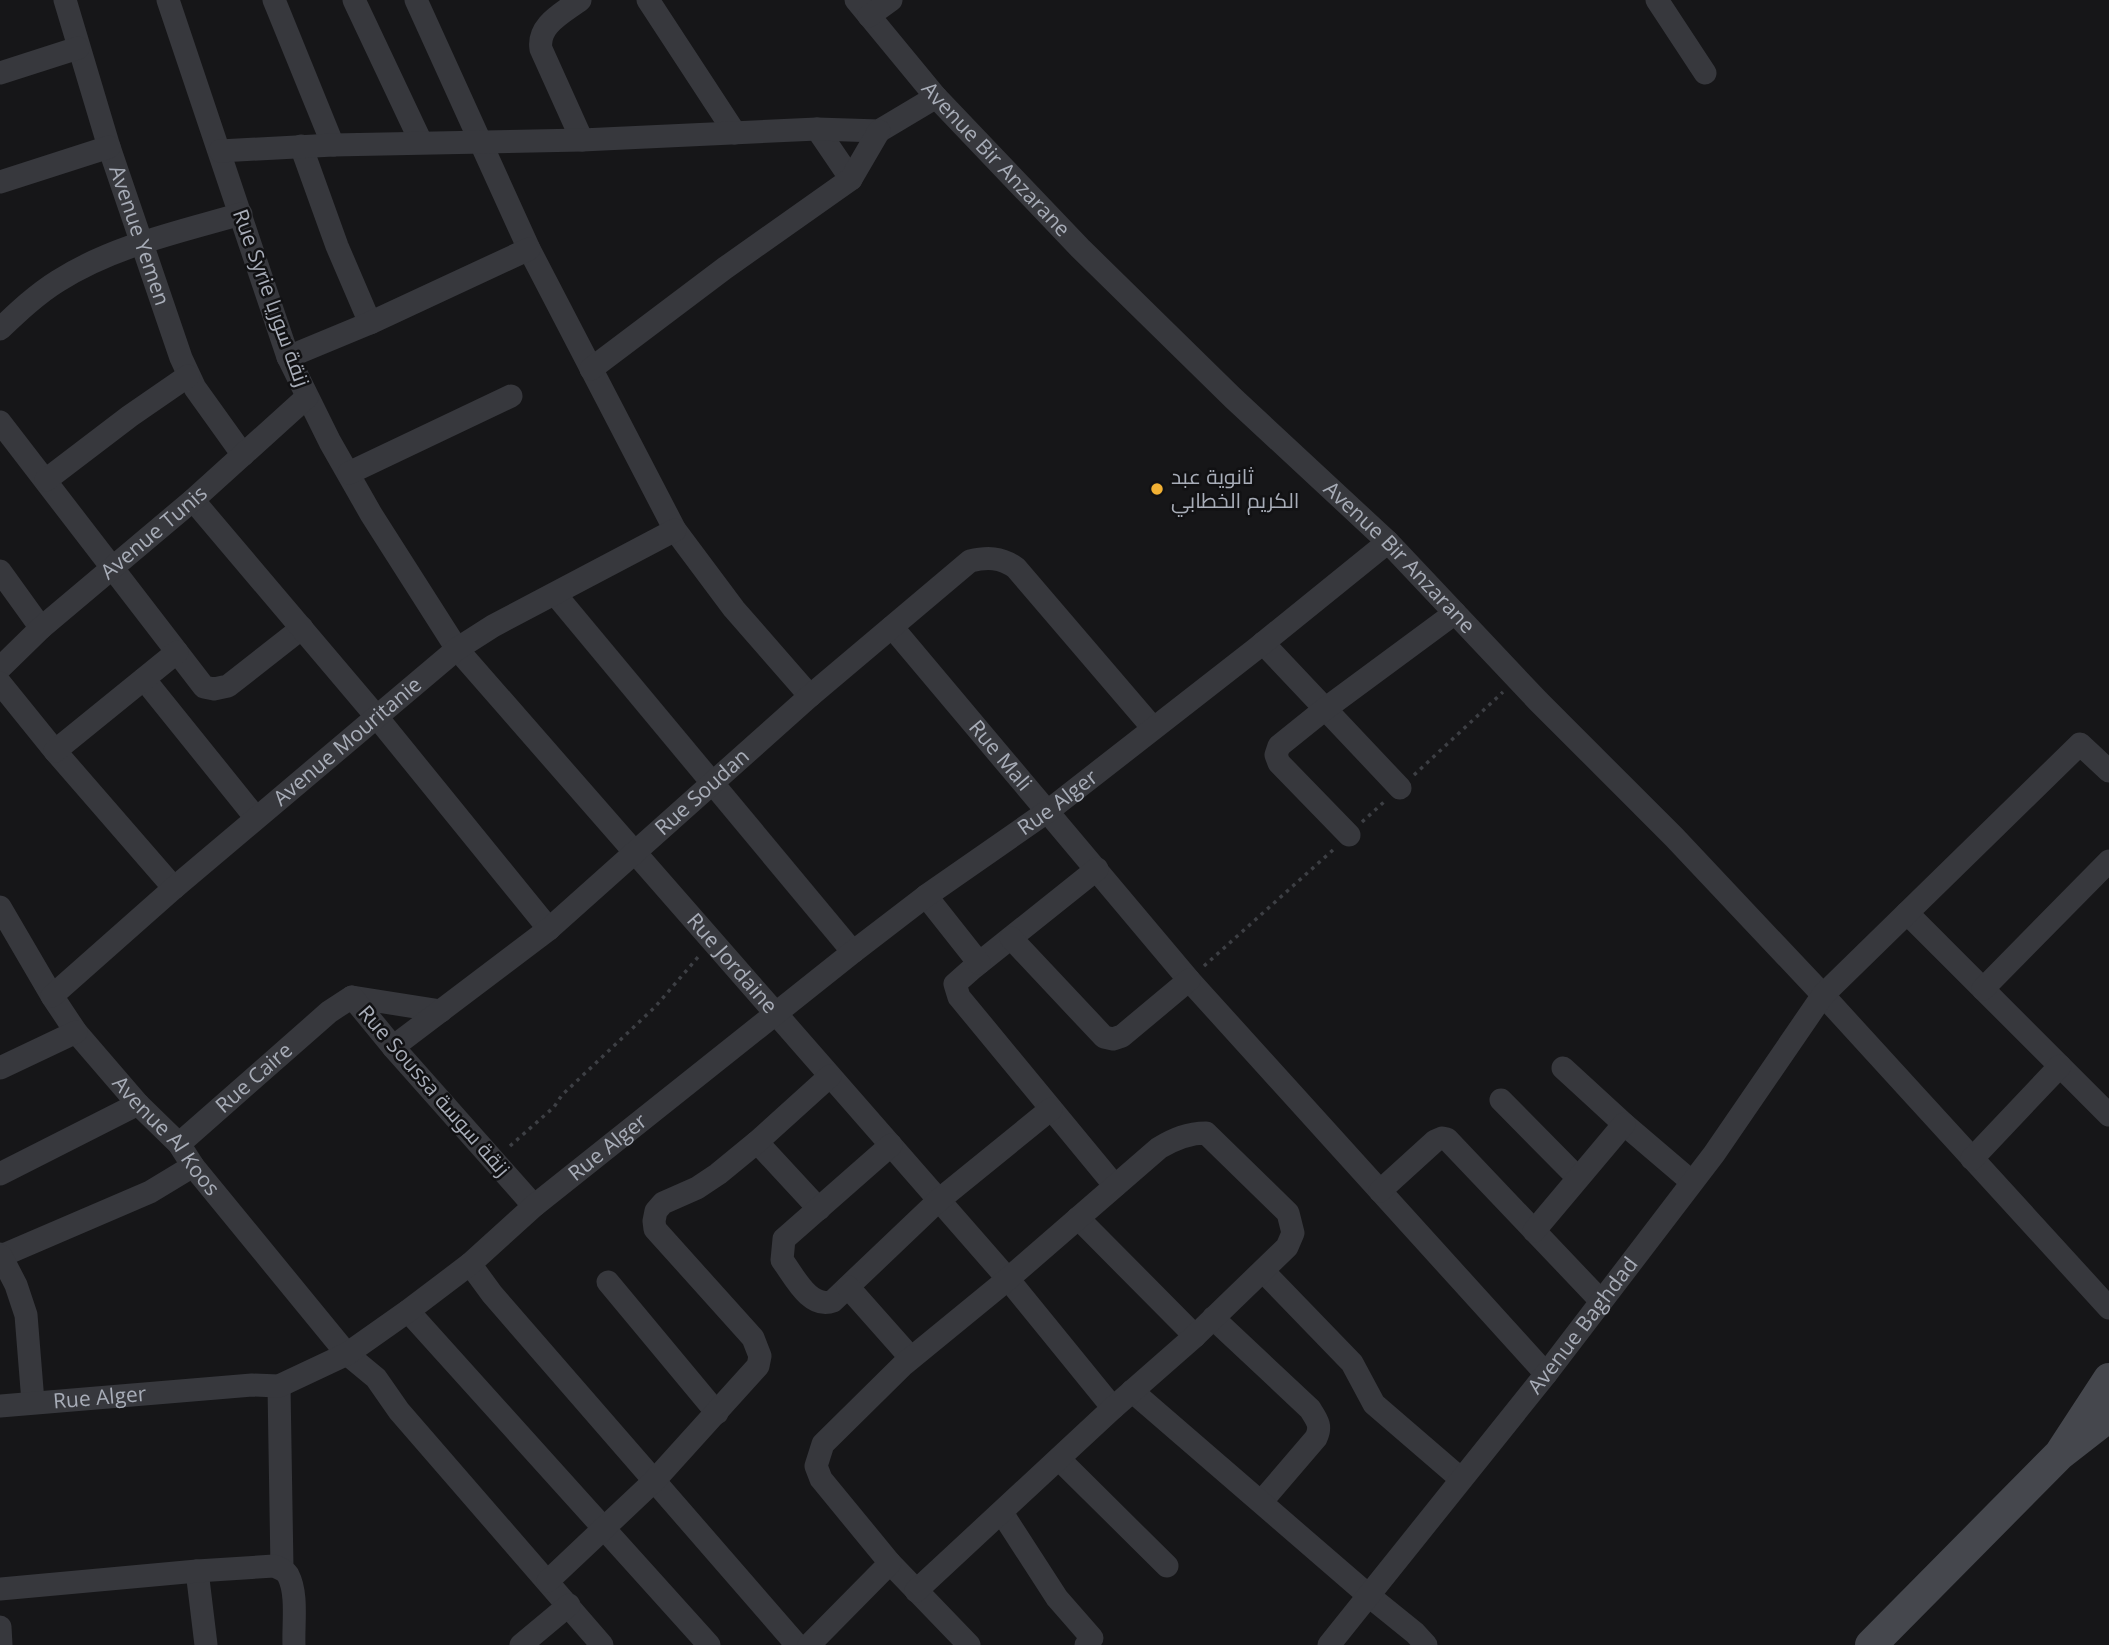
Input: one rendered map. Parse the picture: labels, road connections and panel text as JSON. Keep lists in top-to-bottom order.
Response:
{
  "streets": {
    "street": [
      "Avenue Bir Anzarane",
      "Avenue Yemen",
      "Rue Syrie زنقة سوريا",
      "Avenue Tunis",
      "Avenue Mouritanie",
      "Rue Mali",
      "Rue Soudan",
      "Rue Alger",
      "Rue Jordaine",
      "Rue Caire",
      "Rue Soussa زنقة سوسة",
      "Avenue Al Koos",
      "Avenue Baghdad"
    ]
  },
  "crossings": [
    ["Avenue Bir Anzarane", "Rue Alger"],
    ["Avenue Bir Anzarane", "Avenue Baghdad"],
    ["Avenue Yemen", "Avenue Tunis"],
    ["Rue Syrie زنقة سوريا", "Avenue Tunis"],
    ["Rue Syrie زنقة سوريا", "Avenue Mouritanie"],
    ["Rue Syrie زنقة سوريا", "Rue Jordaine"],
    ["Avenue Mouritanie", "Rue Jordaine"],
    ["Avenue Mouritanie", "Avenue Al Koos"],
    ["Rue Mali", "Rue Soudan"],
    ["Rue Mali", "Rue Alger"],
    ["Rue Mali", "Avenue Baghdad"],
    ["Rue Soudan", "Rue Alger"],
    ["Rue Soudan", "Rue Jordaine"],
    ["Rue Soudan", "Rue Soussa زنقة سوسة"],
    ["Rue Alger", "Rue Jordaine"],
    ["Rue Alger", "Rue Soussa زنقة سوسة"],
    ["Rue Alger", "Avenue Al Koos"],
    ["Rue Caire", "Rue Soussa زنقة سوسة"],
    ["Rue Caire", "Avenue Al Koos"]
  ],
  "places": ["ثانوية عبد الكريم الخطابي"]
}
